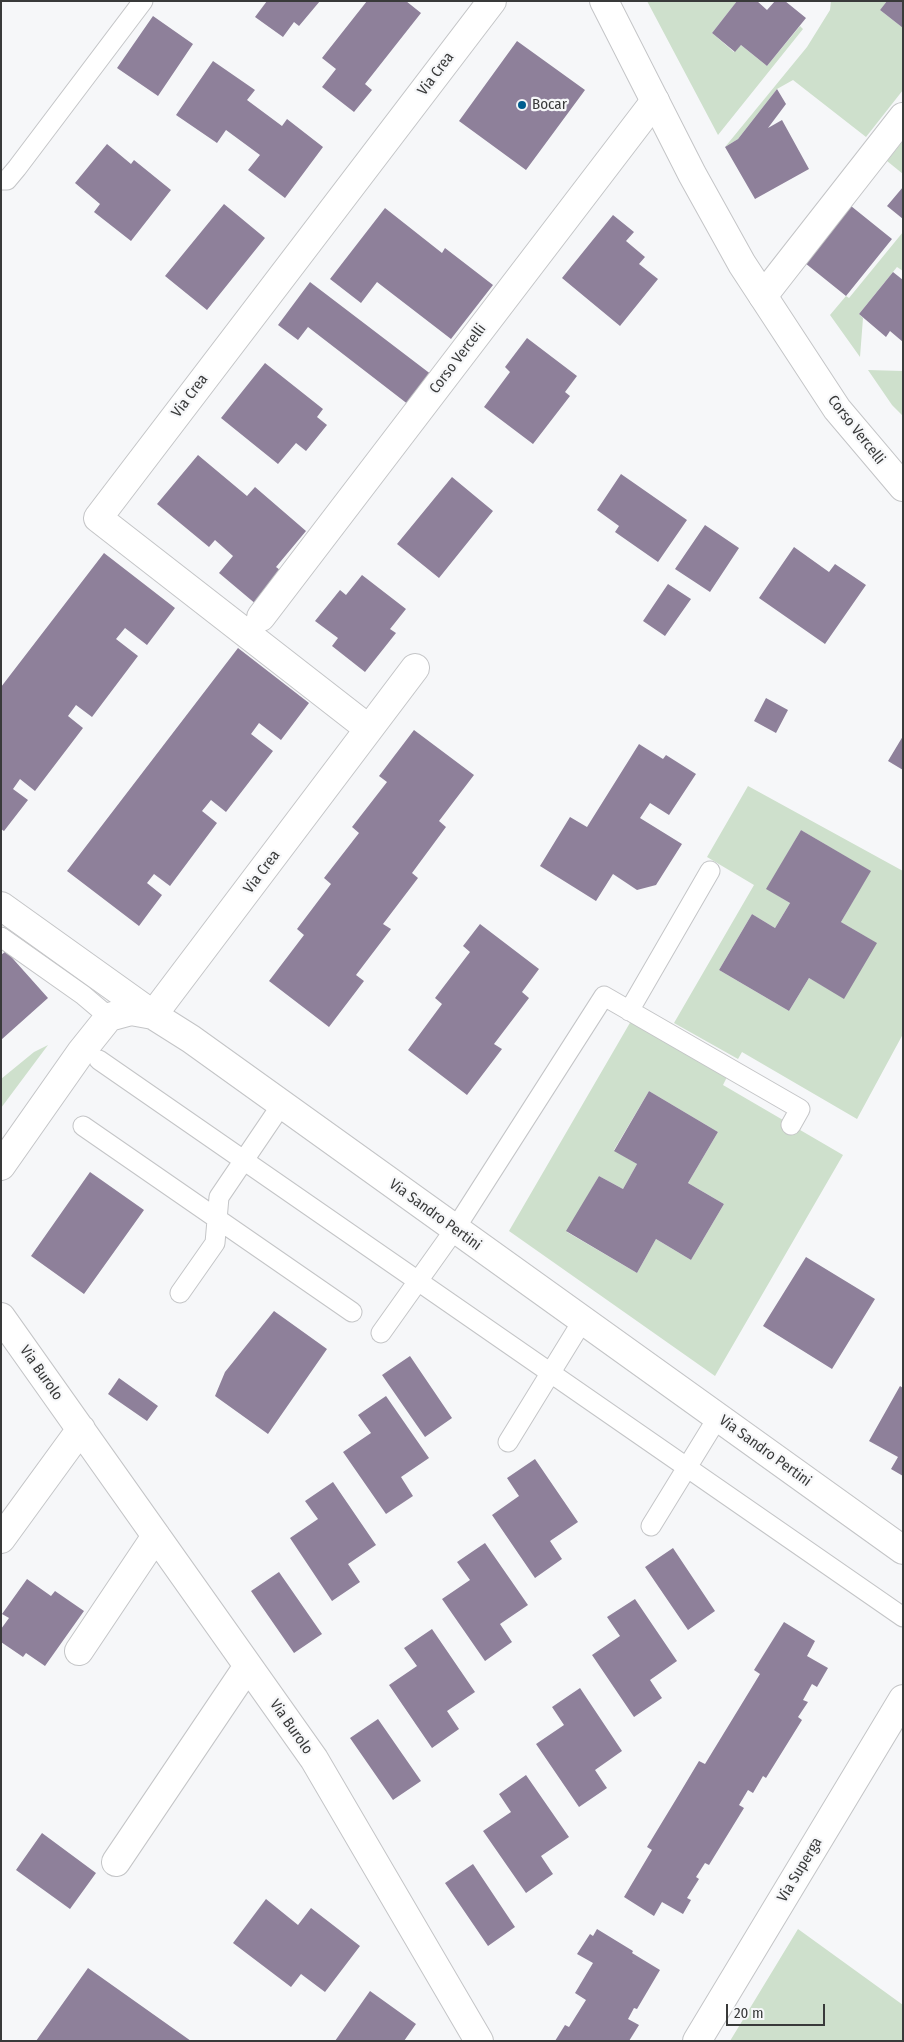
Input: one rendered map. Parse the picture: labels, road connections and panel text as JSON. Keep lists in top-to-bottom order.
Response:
{
  "streets": {
    "street": [
      "Via Crea",
      "Corso Vercelli",
      "Via Sandro Pertini",
      "Via Burolo",
      "Via Superga"
    ]
  },
  "crossings": [
    ["Via Crea", "Via Sandro Pertini"]
  ],
  "places": ["Bocar"],
  "scale_bar": "20 m"
}
